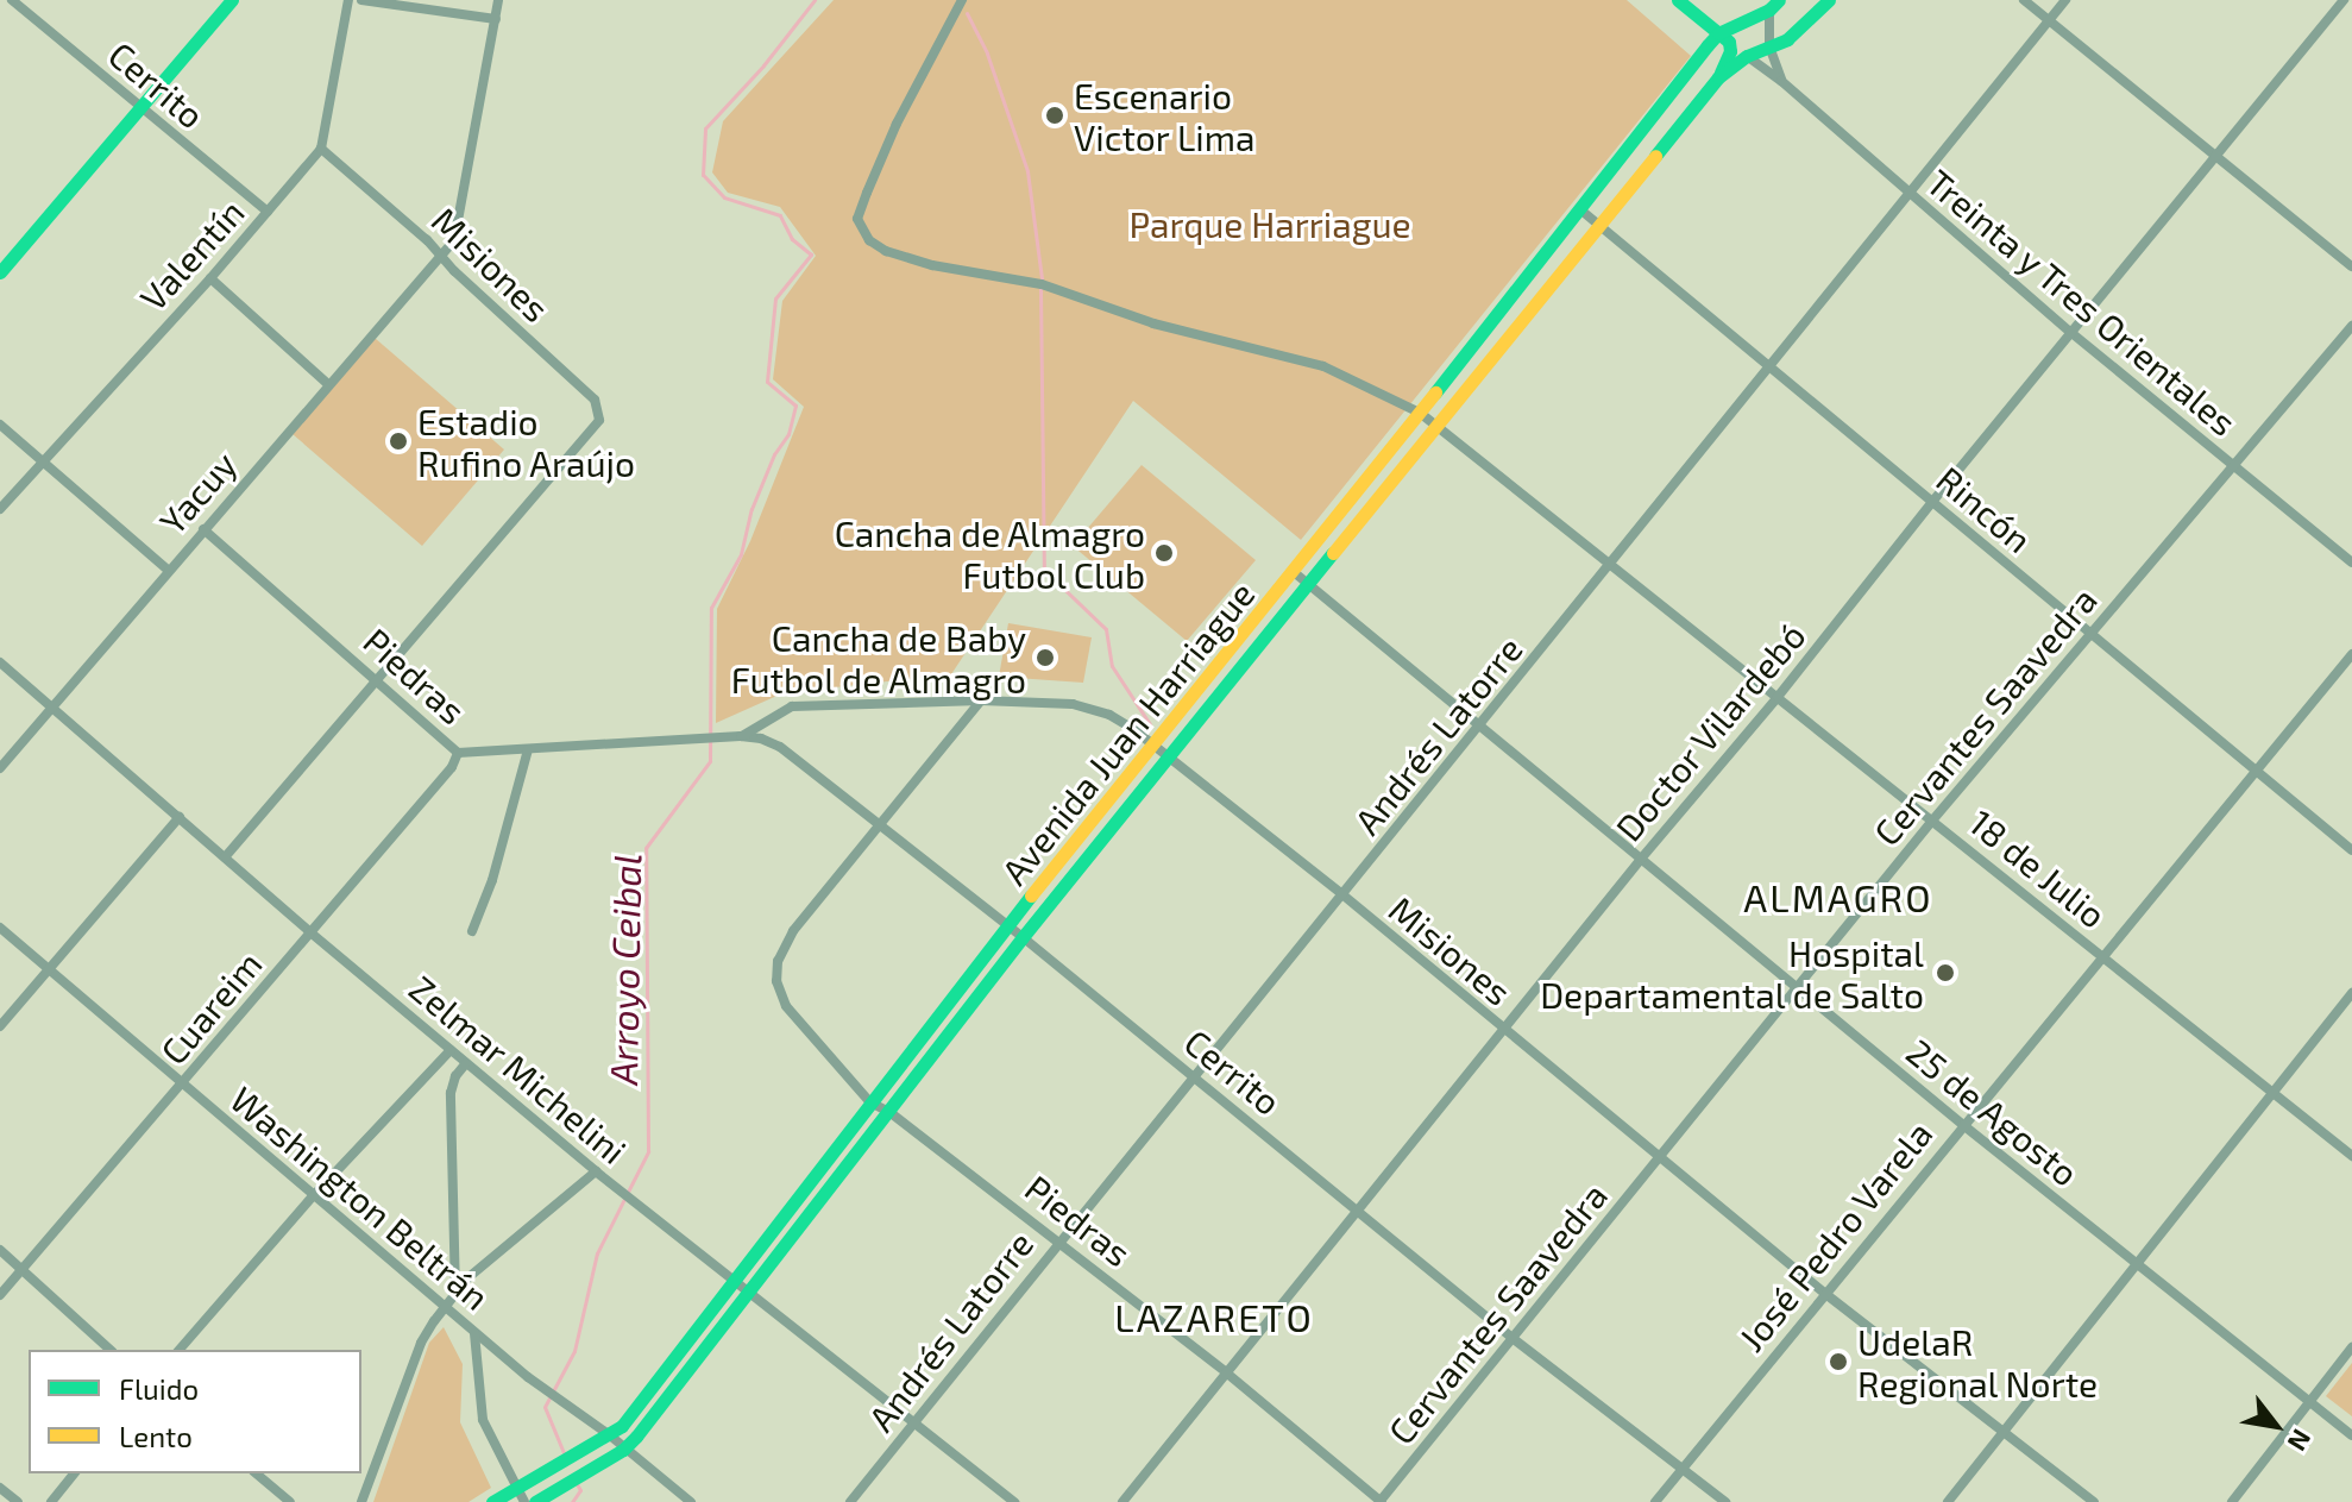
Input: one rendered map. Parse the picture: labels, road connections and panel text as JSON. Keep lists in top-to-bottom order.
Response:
{
  "streets": {
    "street": [
      "Cerrito",
      "Valentín",
      "Misiones",
      "Treinta y Tres Orientales",
      "Yacuy",
      "Rincón",
      "Piedras",
      "Cervantes Saavedra",
      "Doctor Vilardebó",
      "Avenida Juan Harriague",
      "Andrés Latorre",
      "18 de Julio",
      "Cuareim",
      "Zelmar Michelini",
      "25 de Agosto",
      "Washington Beltrán",
      "José Pedro Varela"
    ]
  },
  "crossings": [
    ["Cerrito", "Valentín"],
    ["Cerrito", "Misiones"],
    ["Cerrito", "Piedras"],
    ["Cerrito", "Cervantes Saavedra"],
    ["Cerrito", "Doctor Vilardebó"],
    ["Cerrito", "Avenida Juan Harriague"],
    ["Cerrito", "Andrés Latorre"],
    ["Cerrito", "José Pedro Varela"],
    ["Valentín", "Misiones"],
    ["Misiones", "Yacuy"],
    ["Misiones", "Piedras"],
    ["Misiones", "Cervantes Saavedra"],
    ["Misiones", "Doctor Vilardebó"],
    ["Misiones", "Avenida Juan Harriague"],
    ["Misiones", "Andrés Latorre"],
    ["Misiones", "José Pedro Varela"],
    ["Treinta y Tres Orientales", "Cervantes Saavedra"],
    ["Treinta y Tres Orientales", "Doctor Vilardebó"],
    ["Treinta y Tres Orientales", "Avenida Juan Harriague"],
    ["Treinta y Tres Orientales", "Andrés Latorre"],
    ["Yacuy", "Piedras"],
    ["Yacuy", "Zelmar Michelini"],
    ["Rincón", "Cervantes Saavedra"],
    ["Rincón", "Doctor Vilardebó"],
    ["Rincón", "Avenida Juan Harriague"],
    ["Rincón", "Andrés Latorre"],
    ["Rincón", "José Pedro Varela"],
    ["Piedras", "Cervantes Saavedra"],
    ["Piedras", "Doctor Vilardebó"],
    ["Piedras", "Avenida Juan Harriague"],
    ["Piedras", "Andrés Latorre"],
    ["Piedras", "Cuareim"],
    ["Cervantes Saavedra", "18 de Julio"],
    ["Cervantes Saavedra", "25 de Agosto"],
    ["Doctor Vilardebó", "18 de Julio"],
    ["Doctor Vilardebó", "25 de Agosto"],
    ["Avenida Juan Harriague", "18 de Julio"],
    ["Avenida Juan Harriague", "Zelmar Michelini"],
    ["Avenida Juan Harriague", "25 de Agosto"],
    ["Avenida Juan Harriague", "Washington Beltrán"],
    ["Andrés Latorre", "18 de Julio"],
    ["Andrés Latorre", "Zelmar Michelini"],
    ["Andrés Latorre", "25 de Agosto"],
    ["18 de Julio", "José Pedro Varela"],
    ["Cuareim", "Zelmar Michelini"],
    ["Cuareim", "Washington Beltrán"],
    ["25 de Agosto", "José Pedro Varela"]
  ],
  "districts": ["ALMAGRO", "LAZARETO"],
  "water": ["Arroyo Ceibal"],
  "parks": ["Parque Harriague"],
  "places": [
    "Escenario Victor Lima",
    "Estadio Rufino Araújo",
    "Cancha de Almagro Futbol Club",
    "Cancha de Baby Futbol de Almagro",
    "Hospital Departamental de Salto",
    "UdelaR Regional Norte"
  ],
  "legend": ["Fluido", "Lento"],
  "north": "bottom right"
}
